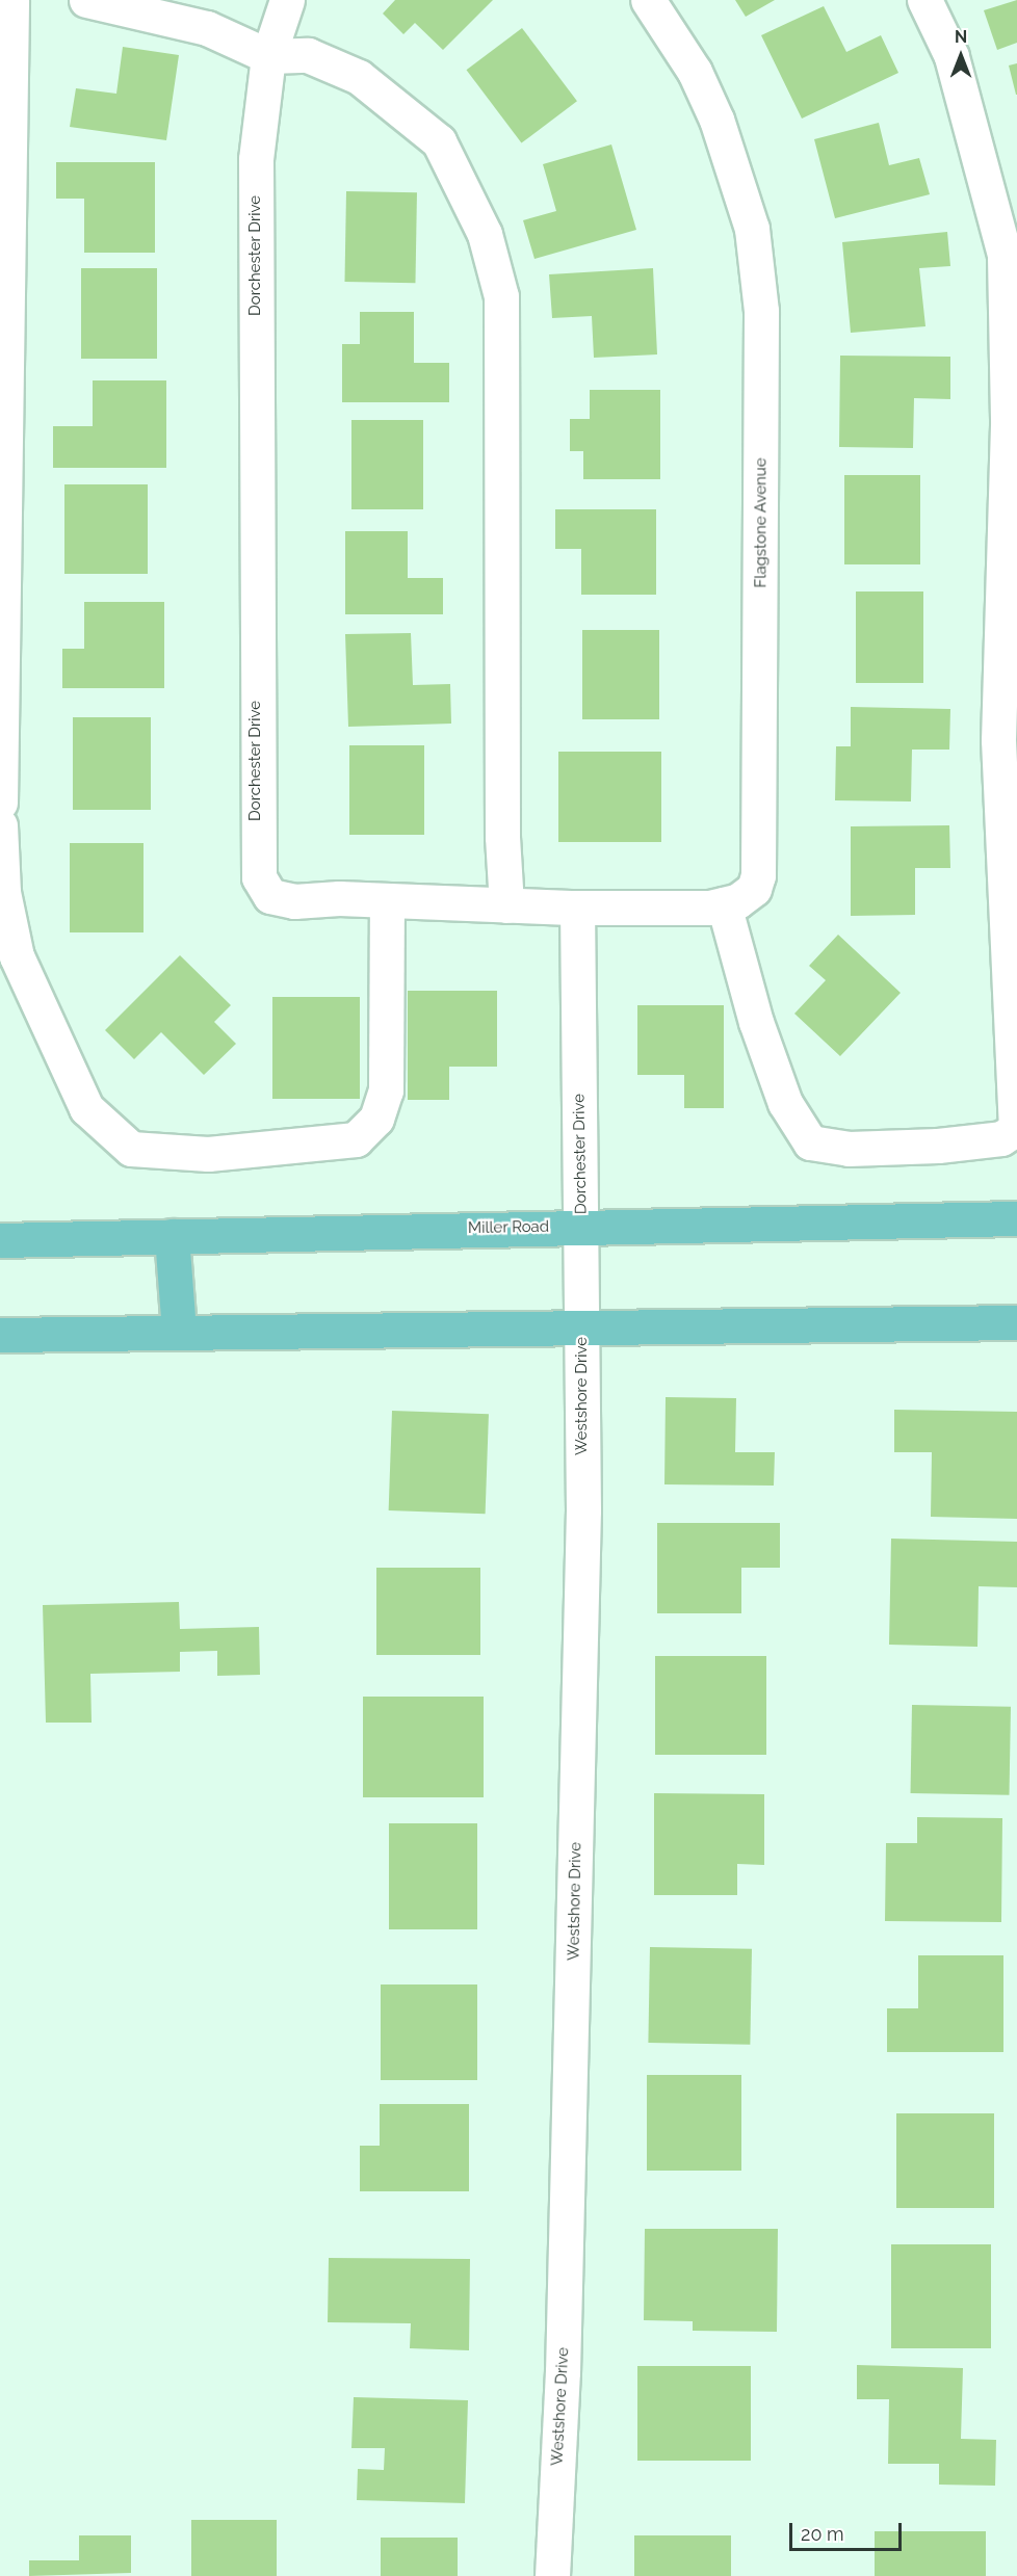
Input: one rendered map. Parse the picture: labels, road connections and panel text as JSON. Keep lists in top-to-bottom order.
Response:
{
  "streets": {
    "main road": ["Miller Road"],
    "street": ["Dorchester Drive", "Flagstone Avenue", "Westshore Drive"]
  },
  "crossings": [
    ["Dorchester Drive", "Flagstone Avenue"],
    ["Dorchester Drive", "Miller Road"],
    ["Dorchester Drive", "Westshore Drive"],
    ["Miller Road", "Westshore Drive"]
  ],
  "scale_bar": "20 m",
  "north": "top"
}
